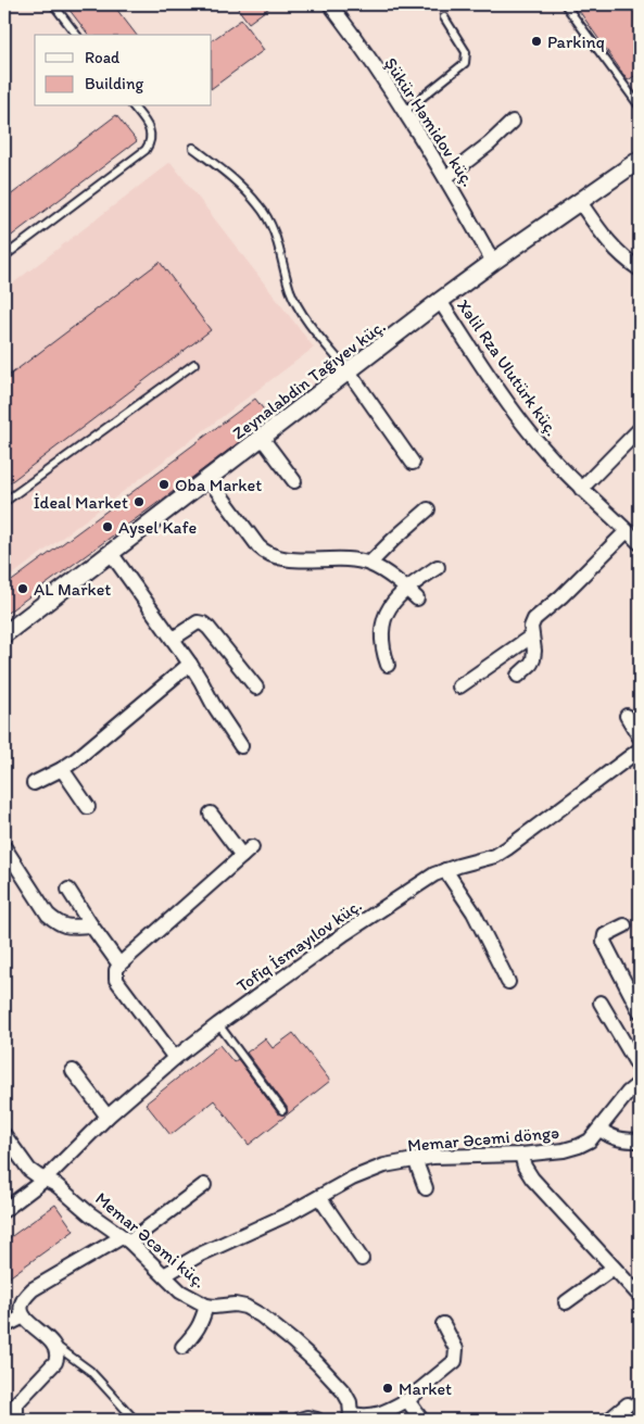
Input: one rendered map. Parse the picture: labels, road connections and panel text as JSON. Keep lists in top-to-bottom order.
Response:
{
  "streets": {
    "street": [
      "Şükür Həmidov küç.",
      "Xəlil Rza Ulutürk küç.",
      "Zeynalabdin Tağıyev küç.",
      "Tofiq İsmayılov küç.",
      "Memar Əcəmi döngə",
      "Memar Əcəmi küç."
    ]
  },
  "crossings": [
    ["Şükür Həmidov küç.", "Zeynalabdin Tağıyev küç."],
    ["Xəlil Rza Ulutürk küç.", "Zeynalabdin Tağıyev küç."],
    ["Tofiq İsmayılov küç.", "Memar Əcəmi küç."],
    ["Memar Əcəmi döngə", "Memar Əcəmi küç."]
  ],
  "places": [
    "Parkinq",
    "Oba Market",
    "İdeal Market",
    "Aysel Kafe",
    "AL Market",
    "Market"
  ],
  "legend": ["Road", "Building"]
}
